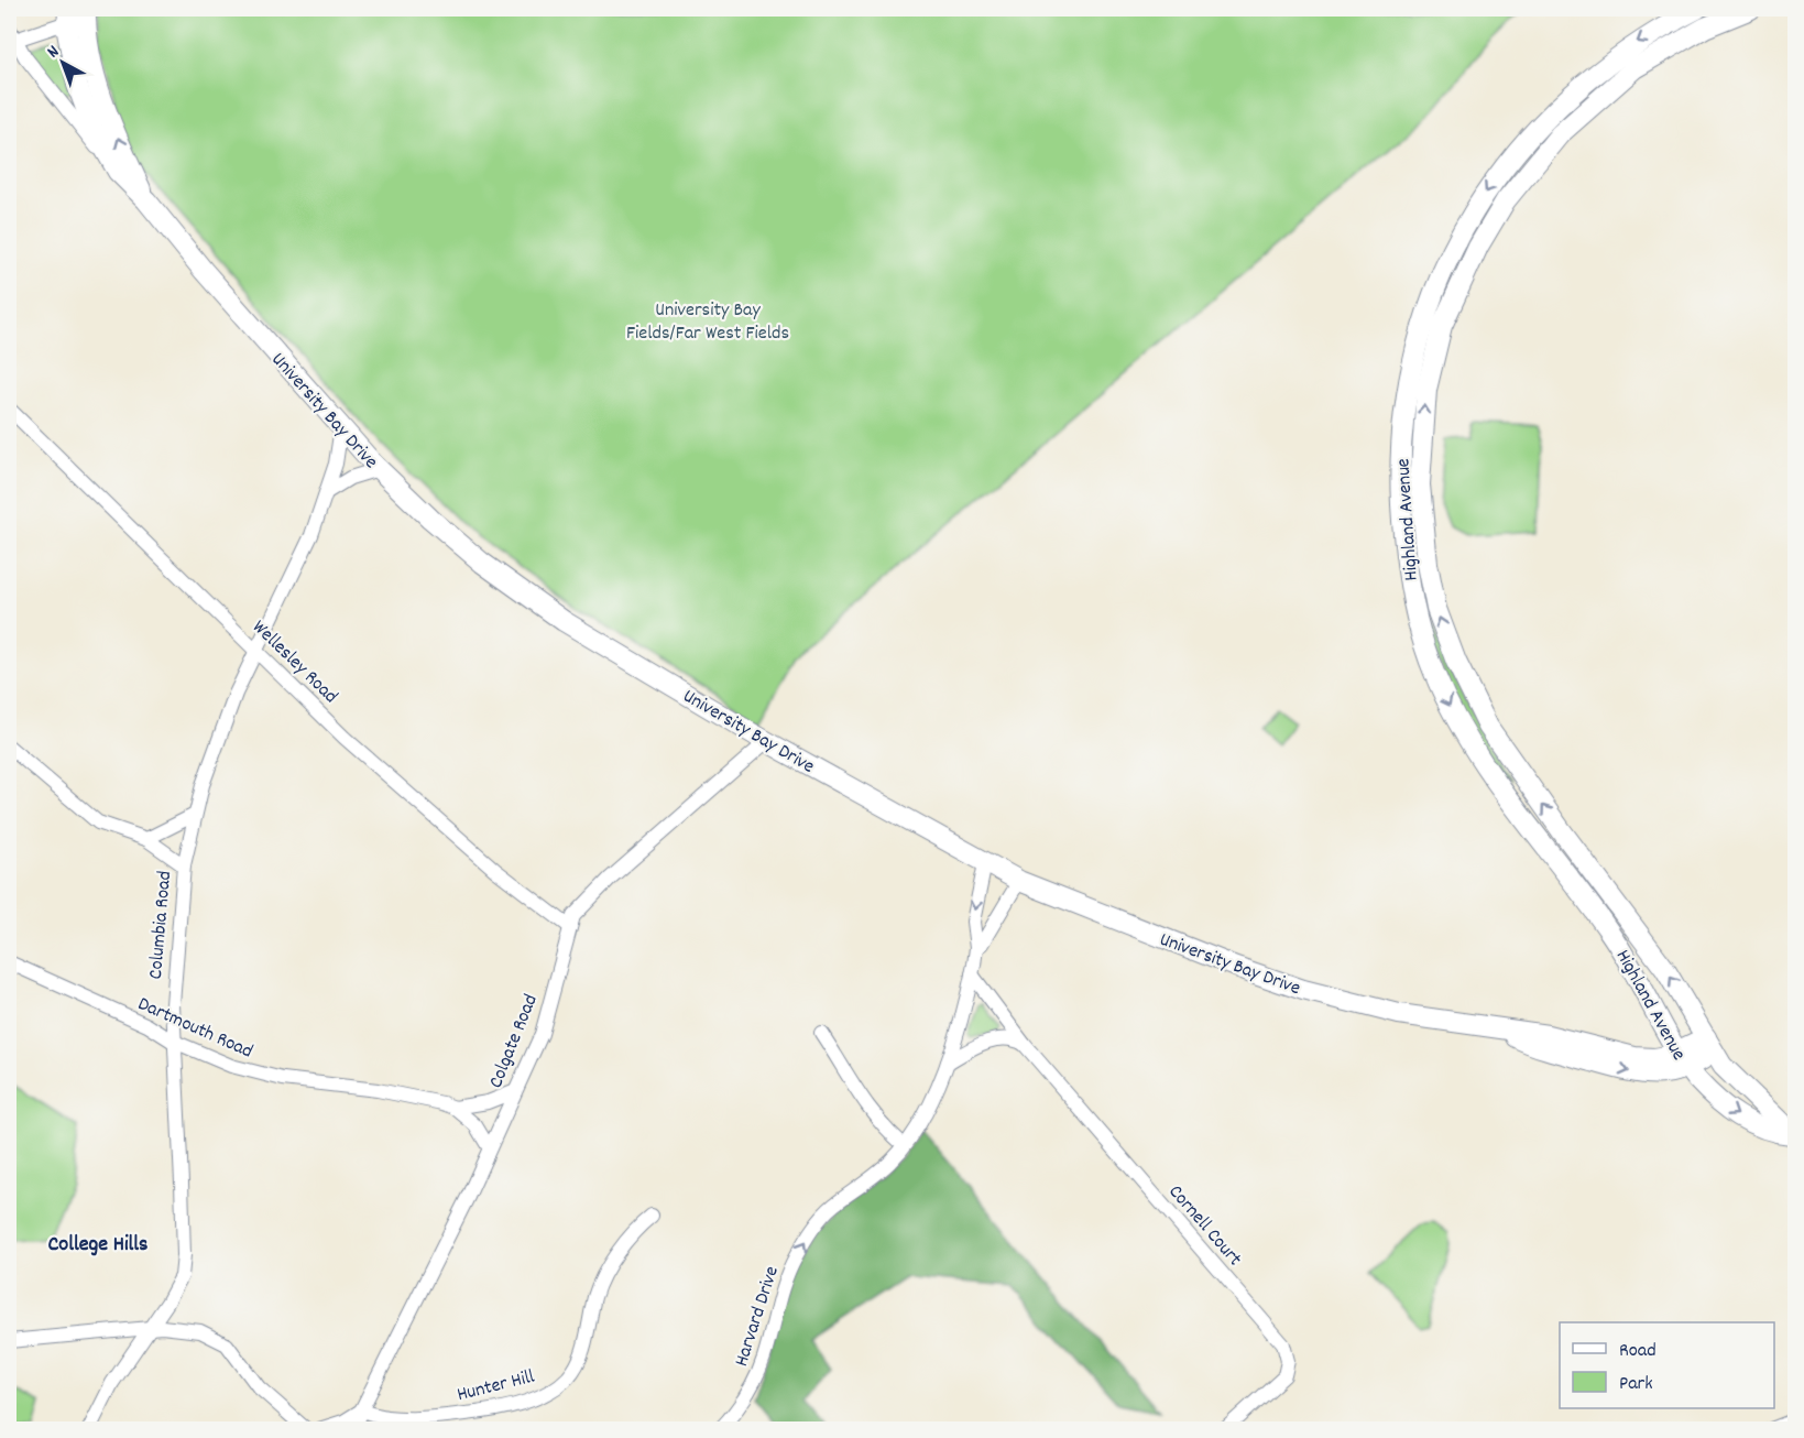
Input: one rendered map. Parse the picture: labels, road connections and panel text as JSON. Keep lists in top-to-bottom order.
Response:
{
  "streets": {
    "street": [
      "University Bay Drive",
      "Highland Avenue",
      "Wellesley Road",
      "Columbia Road",
      "Dartmouth Road",
      "Colgate Road",
      "Cornell Court",
      "Harvard Drive",
      "Hunter Hill"
    ]
  },
  "crossings": [
    ["University Bay Drive", "Highland Avenue"],
    ["University Bay Drive", "Columbia Road"],
    ["University Bay Drive", "Colgate Road"],
    ["University Bay Drive", "Harvard Drive"],
    ["Wellesley Road", "Columbia Road"],
    ["Wellesley Road", "Colgate Road"],
    ["Columbia Road", "Dartmouth Road"],
    ["Dartmouth Road", "Colgate Road"],
    ["Colgate Road", "Hunter Hill"],
    ["Cornell Court", "Harvard Drive"]
  ],
  "districts": ["College Hills"],
  "parks": ["University Bay Fields/Far West Fields"],
  "legend": ["Road", "Park"],
  "north": "top left"
}
